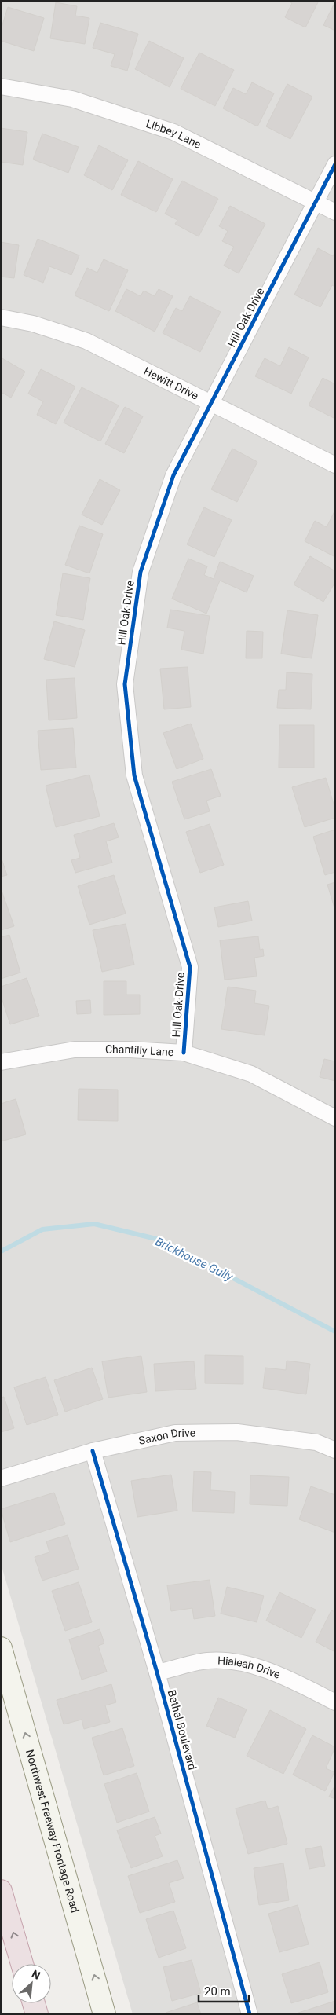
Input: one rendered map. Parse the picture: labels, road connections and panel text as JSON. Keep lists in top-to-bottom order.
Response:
{
  "streets": {
    "main road": ["Northwest Freeway Frontage Road"],
    "street": [
      "Libbey Lane",
      "Hill Oak Drive",
      "Hewitt Drive",
      "Chantilly Lane",
      "Saxon Drive",
      "Hialeah Drive",
      "Bethel Boulevard"
    ]
  },
  "crossings": [
    ["Libbey Lane", "Hill Oak Drive"],
    ["Hill Oak Drive", "Hewitt Drive"],
    ["Hill Oak Drive", "Chantilly Lane"],
    ["Saxon Drive", "Bethel Boulevard"],
    ["Hialeah Drive", "Bethel Boulevard"]
  ],
  "one_way": ["Northwest Freeway Frontage Road"],
  "water": ["Brickhouse Gully"],
  "scale_bar": "20 m",
  "north": "top right"
}
